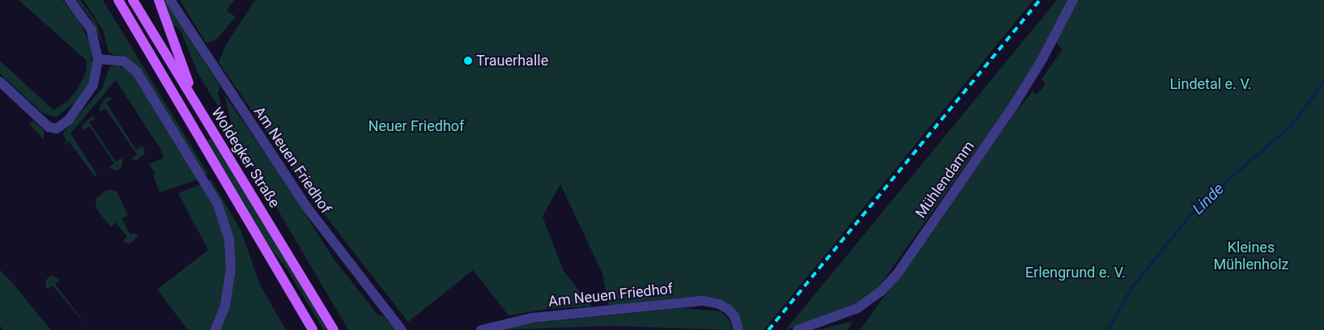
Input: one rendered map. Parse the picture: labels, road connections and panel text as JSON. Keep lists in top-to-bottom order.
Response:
{
  "streets": {
    "main road": ["Woldegker Straße"],
    "street": ["Am Neuen Friedhof", "Mühlendamm"]
  },
  "water": ["Linde"],
  "parks": [
    "Lindetal e. V.",
    "Neuer Friedhof",
    "Kleines Mühlenholz",
    "Erlengrund e. V."
  ],
  "places": ["Trauerhalle"]
}
